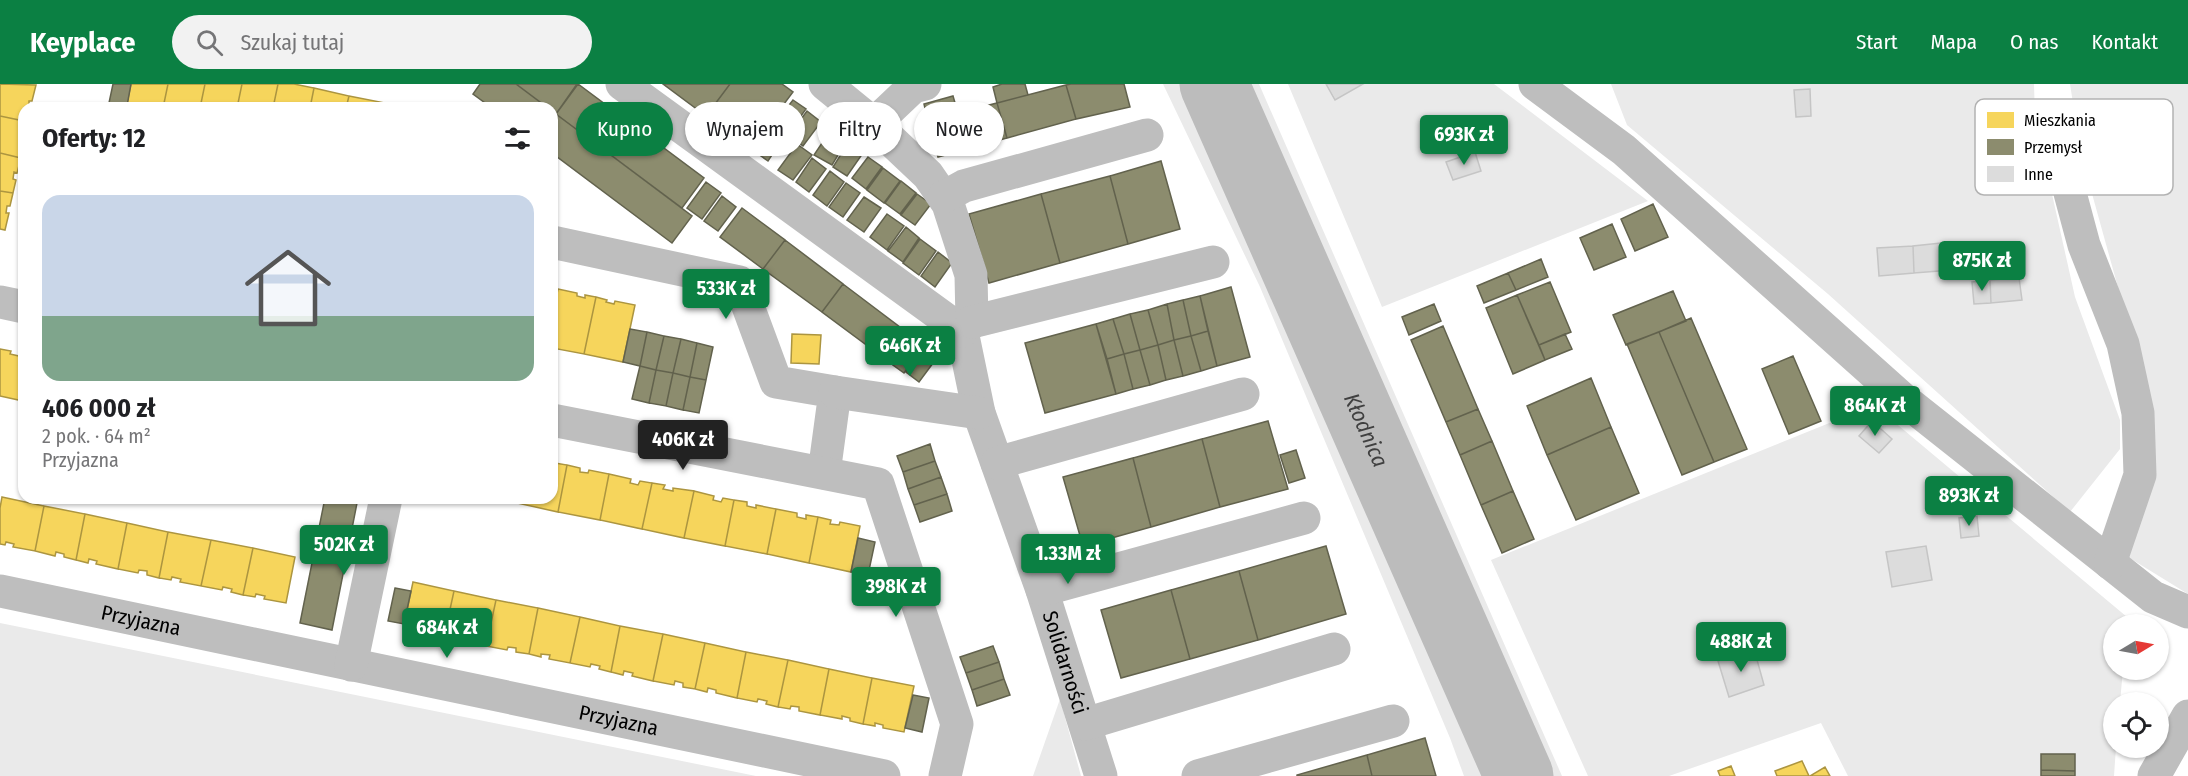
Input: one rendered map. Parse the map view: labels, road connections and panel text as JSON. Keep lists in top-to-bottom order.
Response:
{
  "streets": {
    "street": ["Przyjazna", "Solidarności"]
  },
  "water": ["Kłodnica"],
  "legend": ["Mieszkania", "Przemysł", "Inne"],
  "north": "right",
  "page": {
    "header": "Keyplace",
    "search": "Szukaj tutaj",
    "nav": [
      "Start",
      "Mapa",
      "O nas",
      "Kontakt"
    ],
    "chip": [
      "Kupno",
      "Wynajem",
      "Filtry",
      "Nowe"
    ],
    "heading": "Oferty: 12",
    "price": [
      "693K zł",
      "875K zł",
      "533K zł",
      "646K zł",
      "864K zł",
      "406K zł",
      "893K zł",
      "502K zł",
      "1.33M zł",
      "398K zł",
      "684K zł",
      "488K zł"
    ],
    "list": [
      {
        "name": "406 000 zł",
        "note": "2 pok. · 64 m² · Przyjazna"
      }
    ]
  }
}
